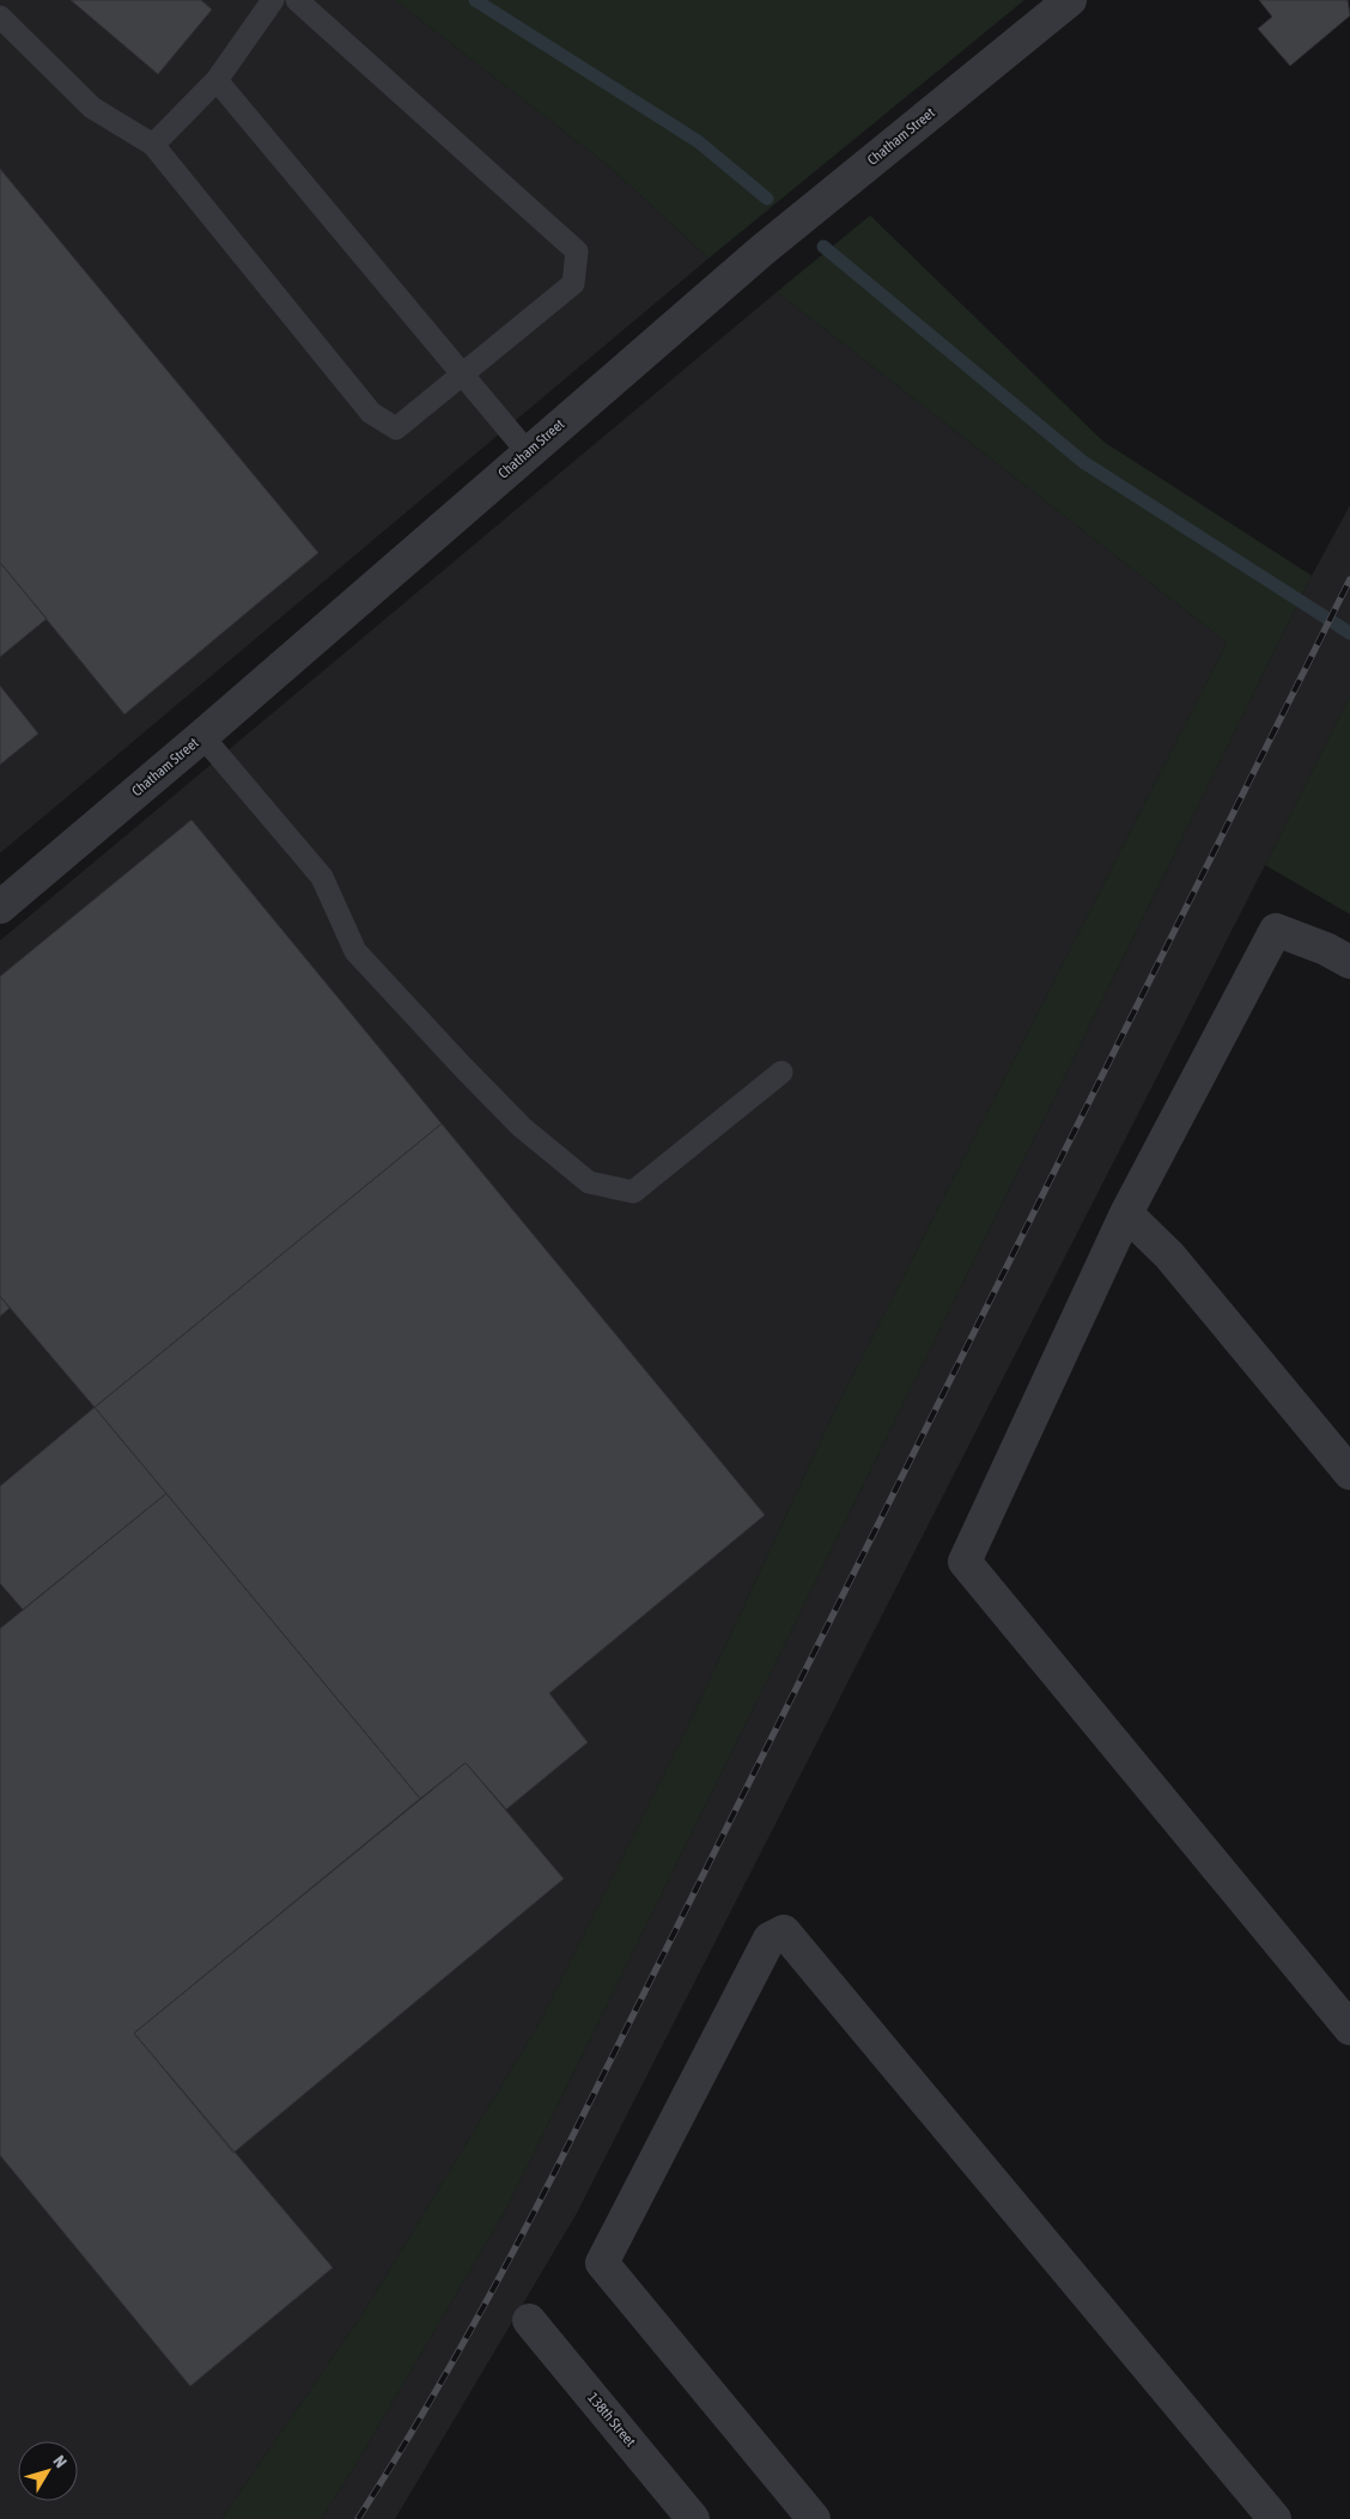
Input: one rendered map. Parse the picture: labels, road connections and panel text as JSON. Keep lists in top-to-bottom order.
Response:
{
  "streets": {
    "street": ["Chatham Street", "138th Street"]
  },
  "north": "top right"
}
